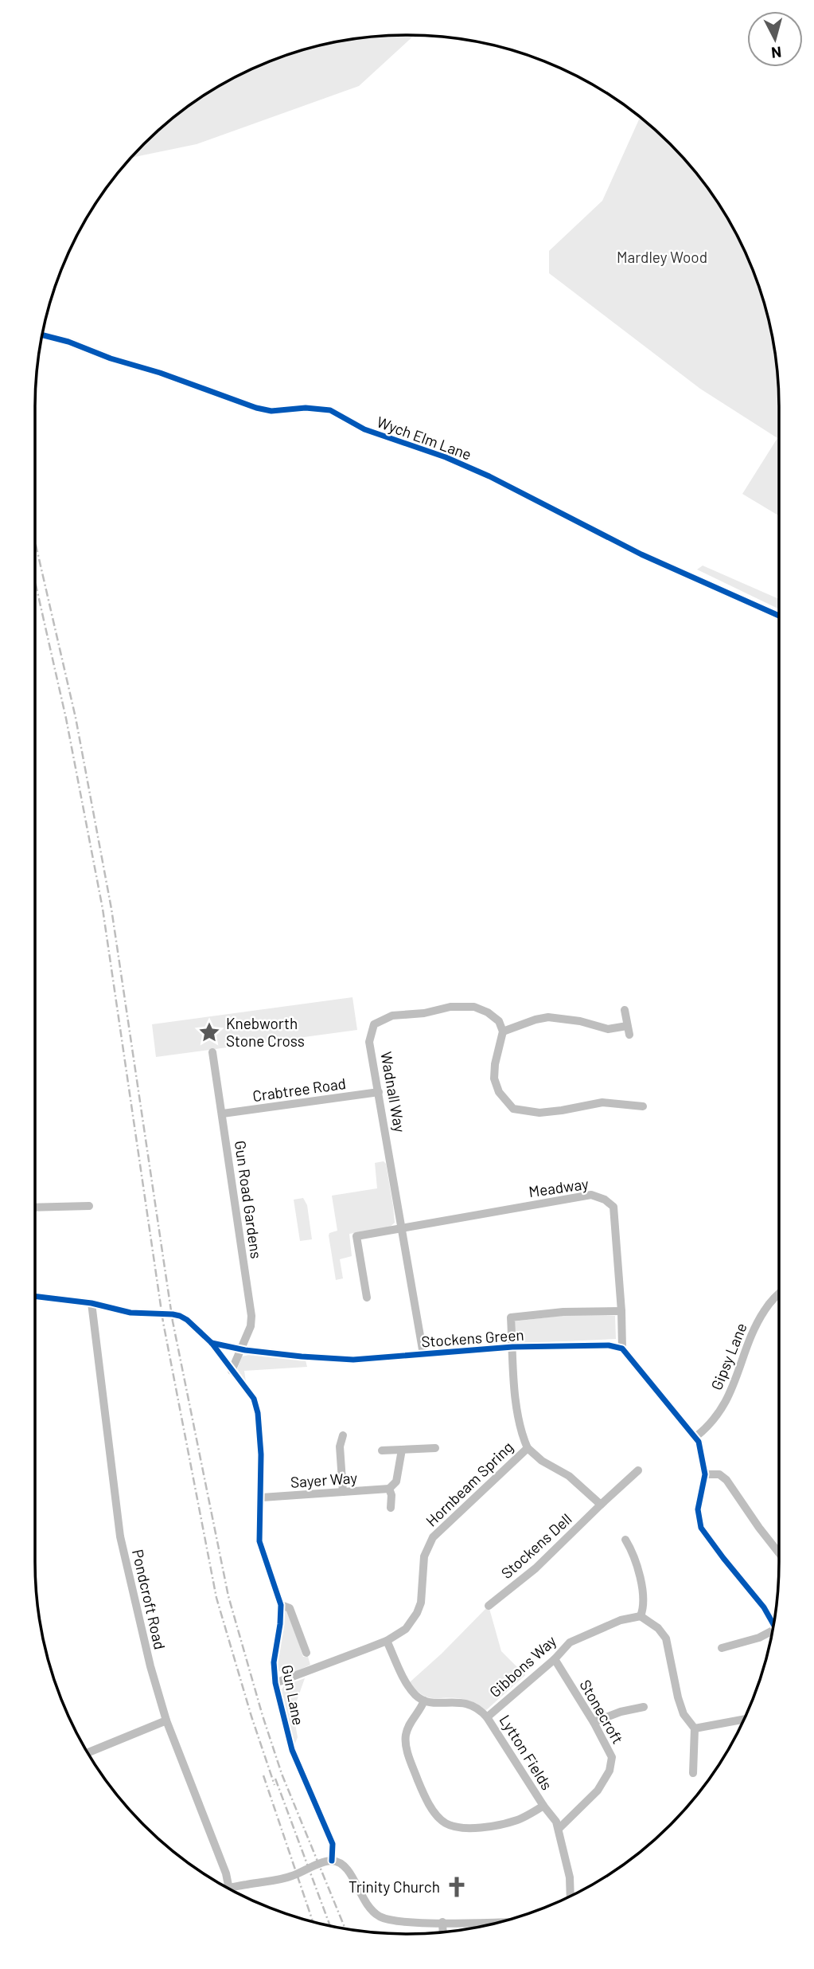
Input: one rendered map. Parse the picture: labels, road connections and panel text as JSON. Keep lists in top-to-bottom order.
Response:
{
  "streets": {
    "street": [
      "Wych Elm Lane",
      "Crabtree Road",
      "Wadnall Way",
      "Meadway",
      "Gun Road Gardens",
      "Stockens Green",
      "Gipsy Lane",
      "Sayer Way",
      "Hornbeam Spring",
      "Stockens Dell",
      "Pondcroft Road",
      "Gibbons Way",
      "Gun Lane",
      "Stonecroft",
      "Lytton Fields"
    ]
  },
  "crossings": [
    ["Crabtree Road", "Wadnall Way"],
    ["Crabtree Road", "Gun Road Gardens"],
    ["Wadnall Way", "Meadway"],
    ["Wadnall Way", "Stockens Green"],
    ["Meadway", "Stockens Green"],
    ["Gun Road Gardens", "Stockens Green"],
    ["Gun Road Gardens", "Gun Lane"],
    ["Stockens Green", "Hornbeam Spring"],
    ["Stockens Green", "Gun Lane"],
    ["Sayer Way", "Gun Lane"],
    ["Hornbeam Spring", "Gun Lane"],
    ["Pondcroft Road", "Gun Lane"],
    ["Gibbons Way", "Stonecroft"],
    ["Gibbons Way", "Lytton Fields"],
    ["Stonecroft", "Lytton Fields"]
  ],
  "parks": ["Mardley Wood"],
  "places": {
    "place": ["Knebworth Stone Cross"],
    "church": ["Trinity Church"]
  },
  "north": "bottom"
}
